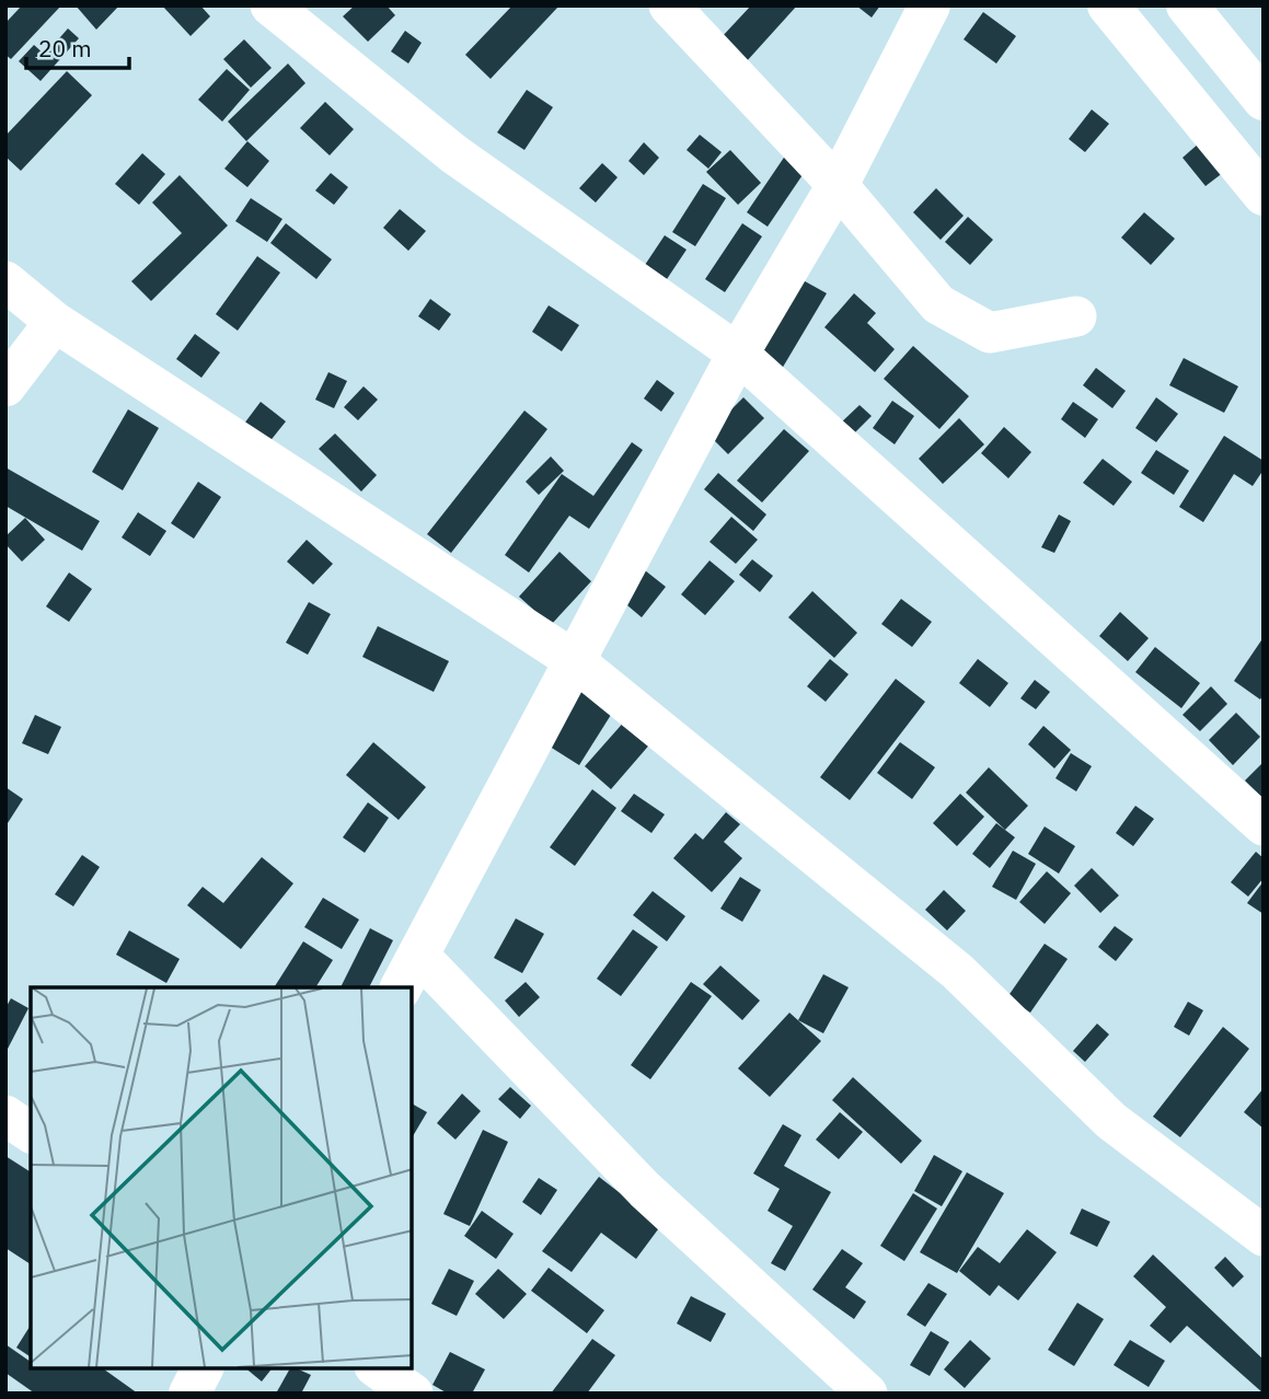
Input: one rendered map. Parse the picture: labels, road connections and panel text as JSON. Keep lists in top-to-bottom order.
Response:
{
  "scale_bar": "20 m"
}
